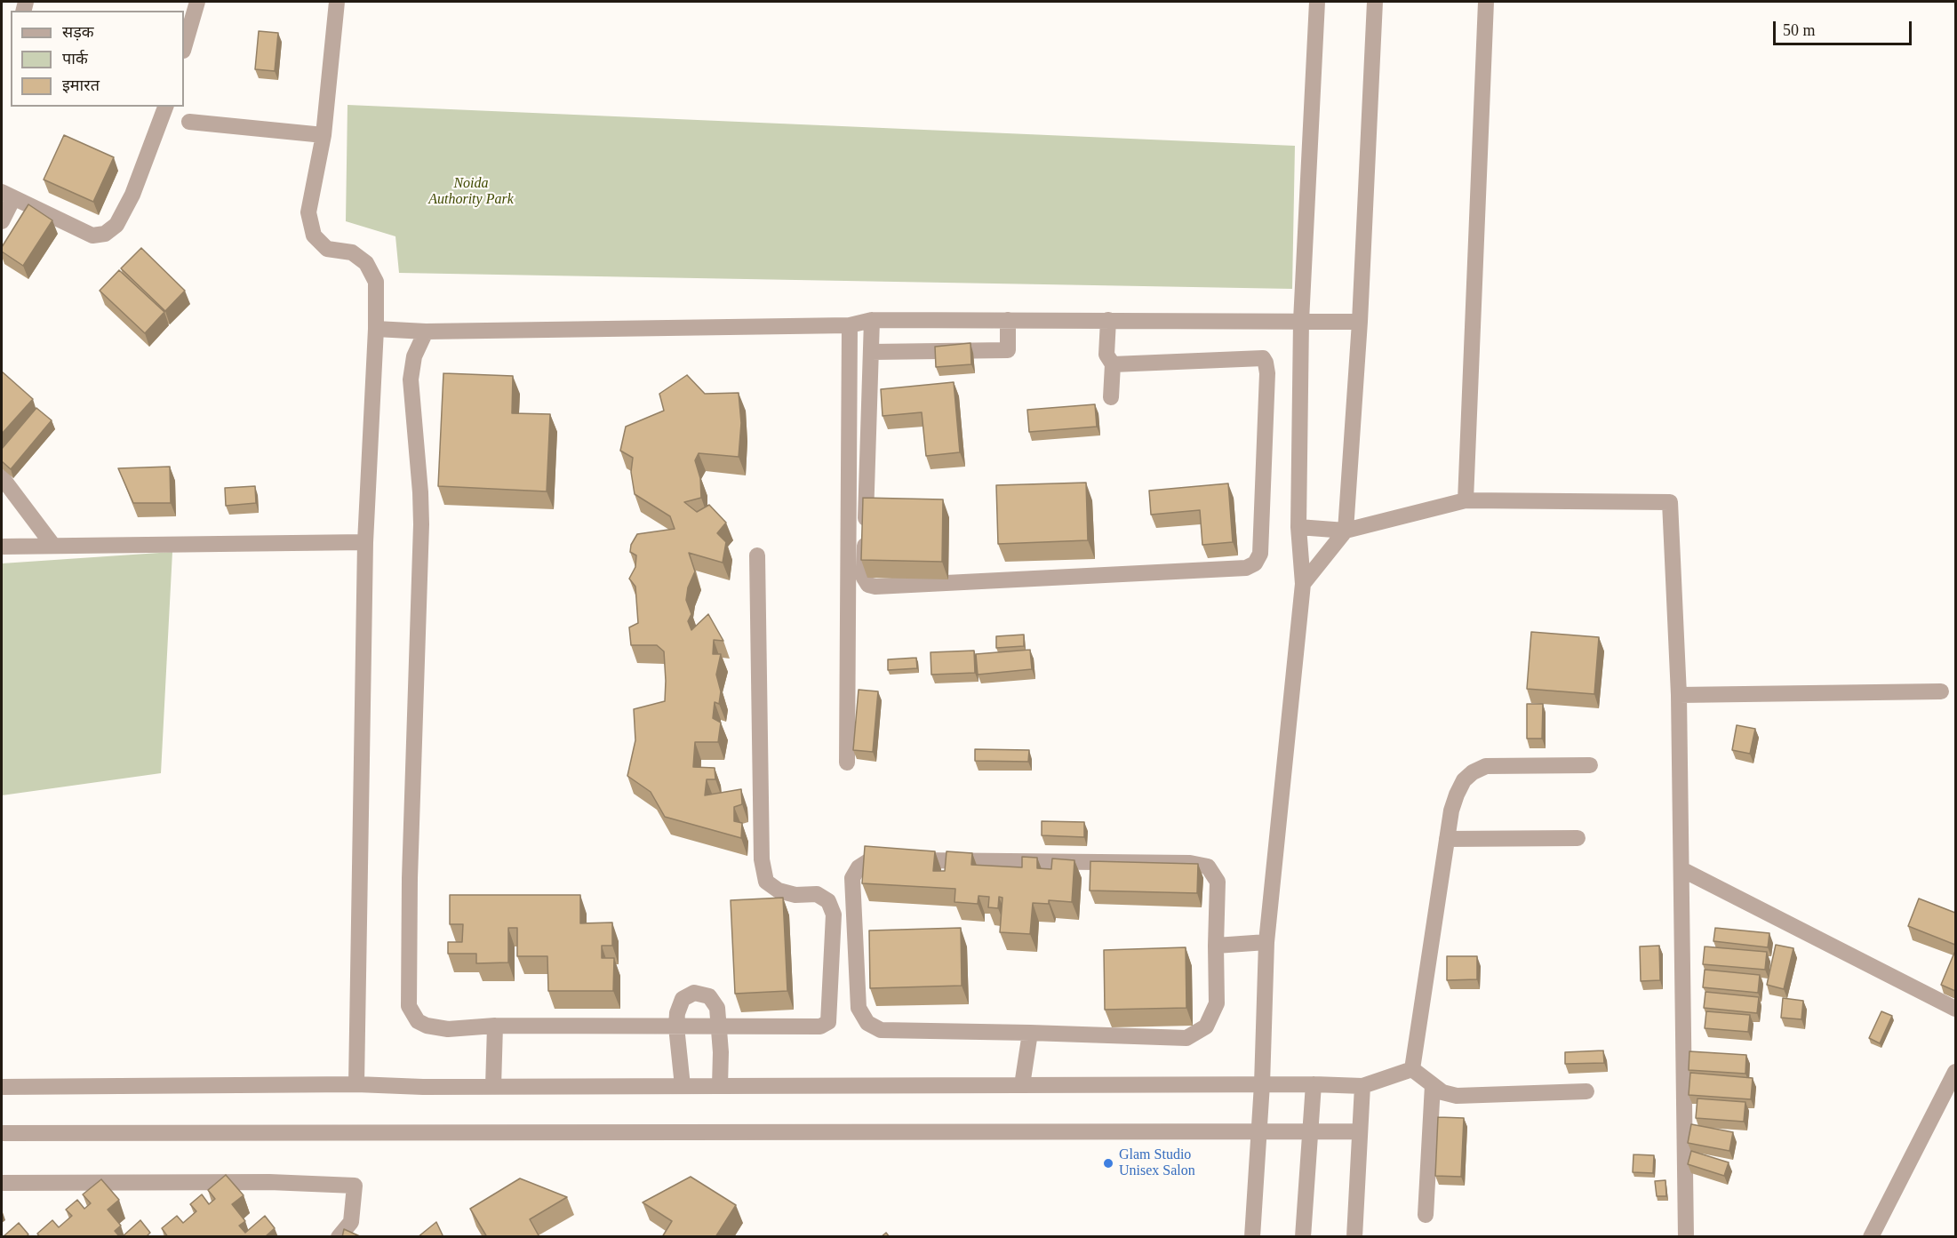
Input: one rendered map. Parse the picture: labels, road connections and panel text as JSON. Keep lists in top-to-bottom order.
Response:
{
  "parks": ["Noida Authority Park"],
  "places": ["Glam Studio Unisex Salon"],
  "legend": ["सड़क", "पार्क", "इमारत"],
  "scale_bar": "50 m"
}
